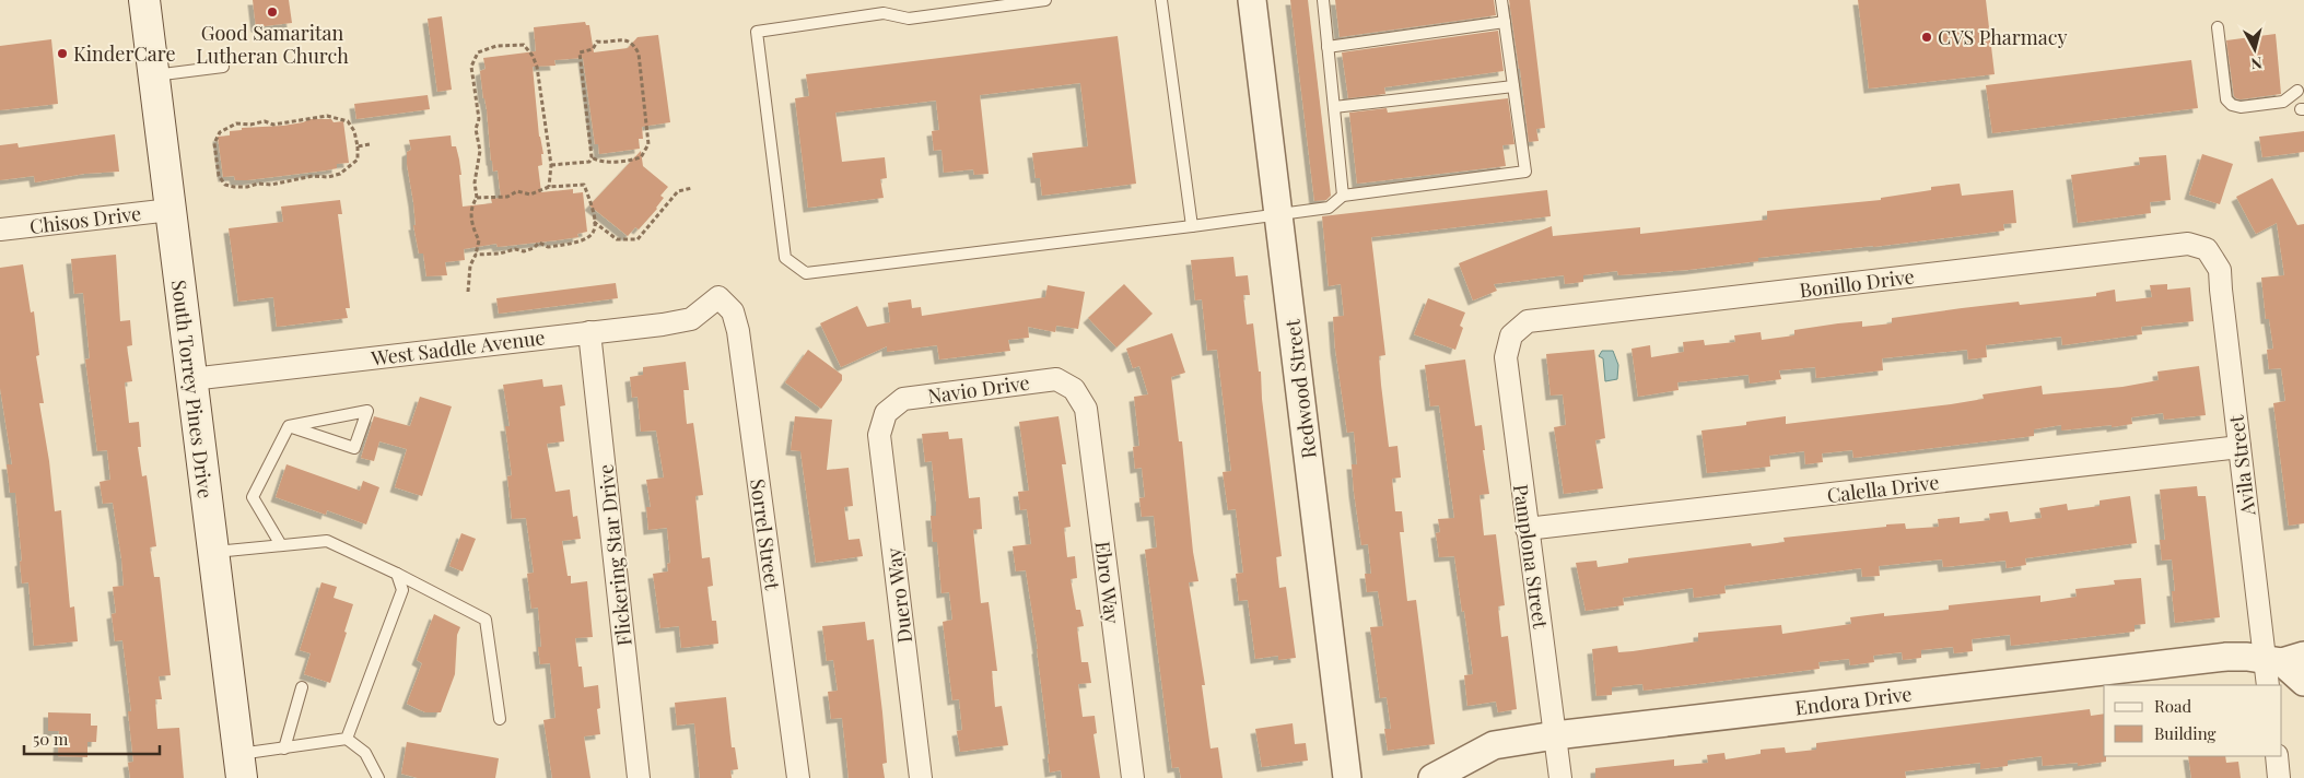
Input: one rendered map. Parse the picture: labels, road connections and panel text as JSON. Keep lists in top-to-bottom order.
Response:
{
  "streets": {
    "main road": ["South Torrey Pines Drive"],
    "street": [
      "Chisos Drive",
      "Bonillo Drive",
      "West Saddle Avenue",
      "Navio Drive",
      "Redwood Street",
      "Avila Street",
      "Calella Drive",
      "Sorrel Street",
      "Flickering Star Drive",
      "Pamplona Street",
      "Ebro Way",
      "Duero Way",
      "Endora Drive"
    ]
  },
  "crossings": [
    ["Chisos Drive", "South Torrey Pines Drive"],
    ["Bonillo Drive", "Avila Street"],
    ["Bonillo Drive", "Pamplona Street"],
    ["West Saddle Avenue", "South Torrey Pines Drive"],
    ["West Saddle Avenue", "Sorrel Street"],
    ["West Saddle Avenue", "Flickering Star Drive"],
    ["Navio Drive", "Ebro Way"],
    ["Navio Drive", "Duero Way"],
    ["Avila Street", "Calella Drive"],
    ["Avila Street", "Endora Drive"],
    ["Calella Drive", "Pamplona Street"],
    ["Pamplona Street", "Endora Drive"]
  ],
  "places": ["Good Samaritan Lutheran Church", "CVS Pharmacy", "KinderCare"],
  "legend": ["Road", "Building"],
  "scale_bar": "50 m",
  "north": "bottom"
}
